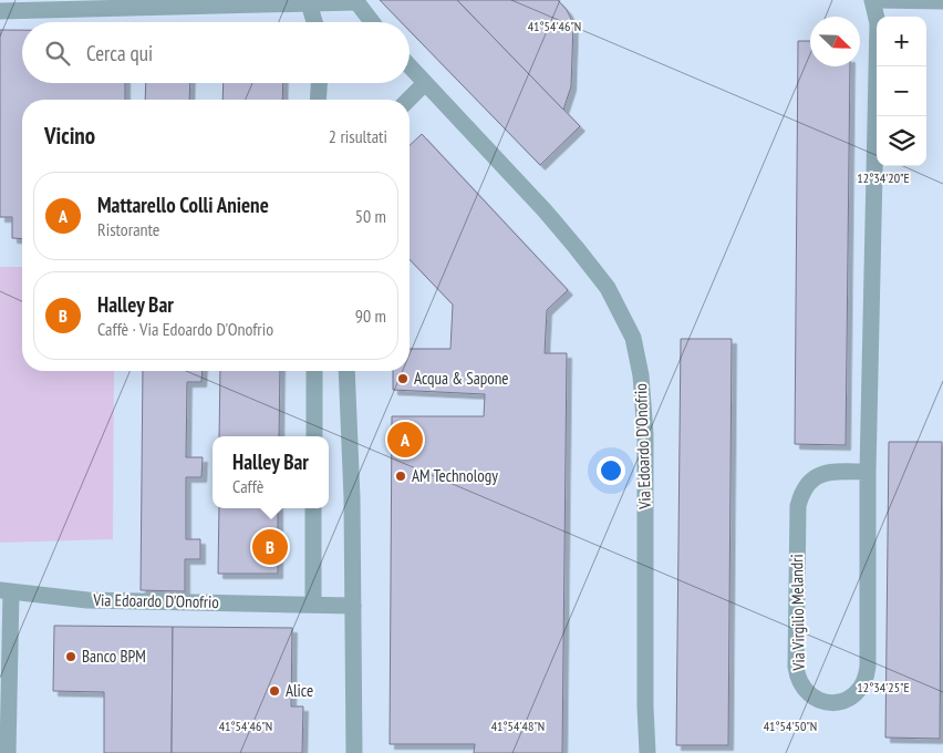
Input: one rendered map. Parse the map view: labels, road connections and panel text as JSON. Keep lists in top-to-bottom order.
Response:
{
  "streets": {
    "street": ["Via Edoardo D'Onofrio", "Via Virgilio Melandri"]
  },
  "places": [
    "Acqua & Sapone",
    "AM Technology",
    "Banco BPM",
    "Alice"
  ],
  "north": "bottom right",
  "page": {
    "map_buttons": ["+", "−"],
    "search": "Cerca qui",
    "heading": ["Vicino", "2 risultati"],
    "list": [
      {
        "mark": "A",
        "name": "Mattarello Colli Aniene",
        "note": "Ristorante",
        "value": "50 m"
      },
      {
        "mark": "B",
        "name": "Halley Bar",
        "note": "Caffè · Via Edoardo D'Onofrio",
        "value": "90 m"
      }
    ],
    "pins": ["A", "B"],
    "popup": ["Halley Bar", "Caffè"]
  },
  "coordinates": [
    "41°54'46\"N",
    "12°34'20\"E",
    "12°34'25\"E",
    "41°54'48\"N",
    "41°54'50\"N"
  ]
}
